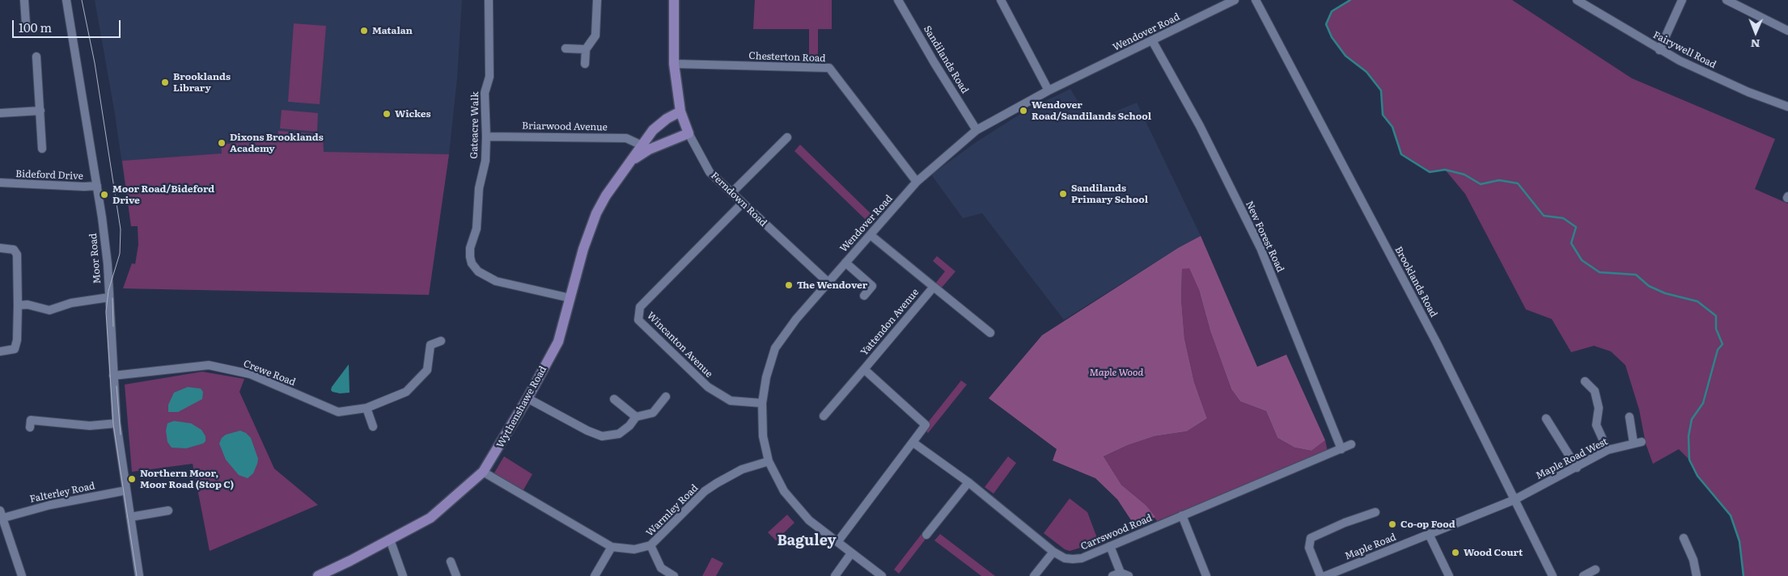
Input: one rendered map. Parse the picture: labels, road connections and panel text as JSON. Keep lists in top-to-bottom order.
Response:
{
  "streets": {
    "main road": ["Ferndown Road", "Wythenshawe Road"],
    "street": [
      "Wendover Road",
      "Fairywell Road",
      "Chesterton Road",
      "Sandilands Road",
      "Gateacre Walk",
      "Briarwood Avenue",
      "Bideford Drive",
      "New Forest Road",
      "Moor Road",
      "Brooklands Road",
      "Yattendon Avenue",
      "Wincanton Avenue",
      "Crewe Road",
      "Maple Road West",
      "Falterley Road",
      "Warmley Road",
      "Carrswood Road",
      "Maple Road"
    ]
  },
  "crossings": [
    ["Wendover Road", "Chesterton Road"],
    ["Wendover Road", "Sandilands Road"],
    ["Wendover Road", "Ferndown Road"],
    ["Wendover Road", "New Forest Road"],
    ["Wendover Road", "Yattendon Avenue"],
    ["Wendover Road", "Wincanton Avenue"],
    ["Wendover Road", "Warmley Road"],
    ["Chesterton Road", "Ferndown Road"],
    ["Gateacre Walk", "Briarwood Avenue"],
    ["Gateacre Walk", "Wythenshawe Road"],
    ["Briarwood Avenue", "Wythenshawe Road"],
    ["Bideford Drive", "Moor Road"],
    ["Ferndown Road", "Wincanton Avenue"],
    ["Ferndown Road", "Wythenshawe Road"],
    ["New Forest Road", "Carrswood Road"],
    ["Moor Road", "Crewe Road"],
    ["Moor Road", "Falterley Road"],
    ["Brooklands Road", "Maple Road West"],
    ["Brooklands Road", "Maple Road"],
    ["Yattendon Avenue", "Carrswood Road"],
    ["Wythenshawe Road", "Warmley Road"],
    ["Maple Road West", "Maple Road"]
  ],
  "districts": ["Baguley"],
  "parks": ["Maple Wood"],
  "places": [
    "Matalan",
    "Brooklands Library",
    "Wendover Road/Sandilands School",
    "Wickes",
    "Dixons Brooklands Academy",
    "Sandilands Primary School",
    "Moor Road/Bideford Drive",
    "The Wendover",
    "Northern Moor, Moor Road (Stop C)",
    "Co-op Food",
    "Wood Court"
  ],
  "scale_bar": "100 m",
  "north": "bottom"
}
